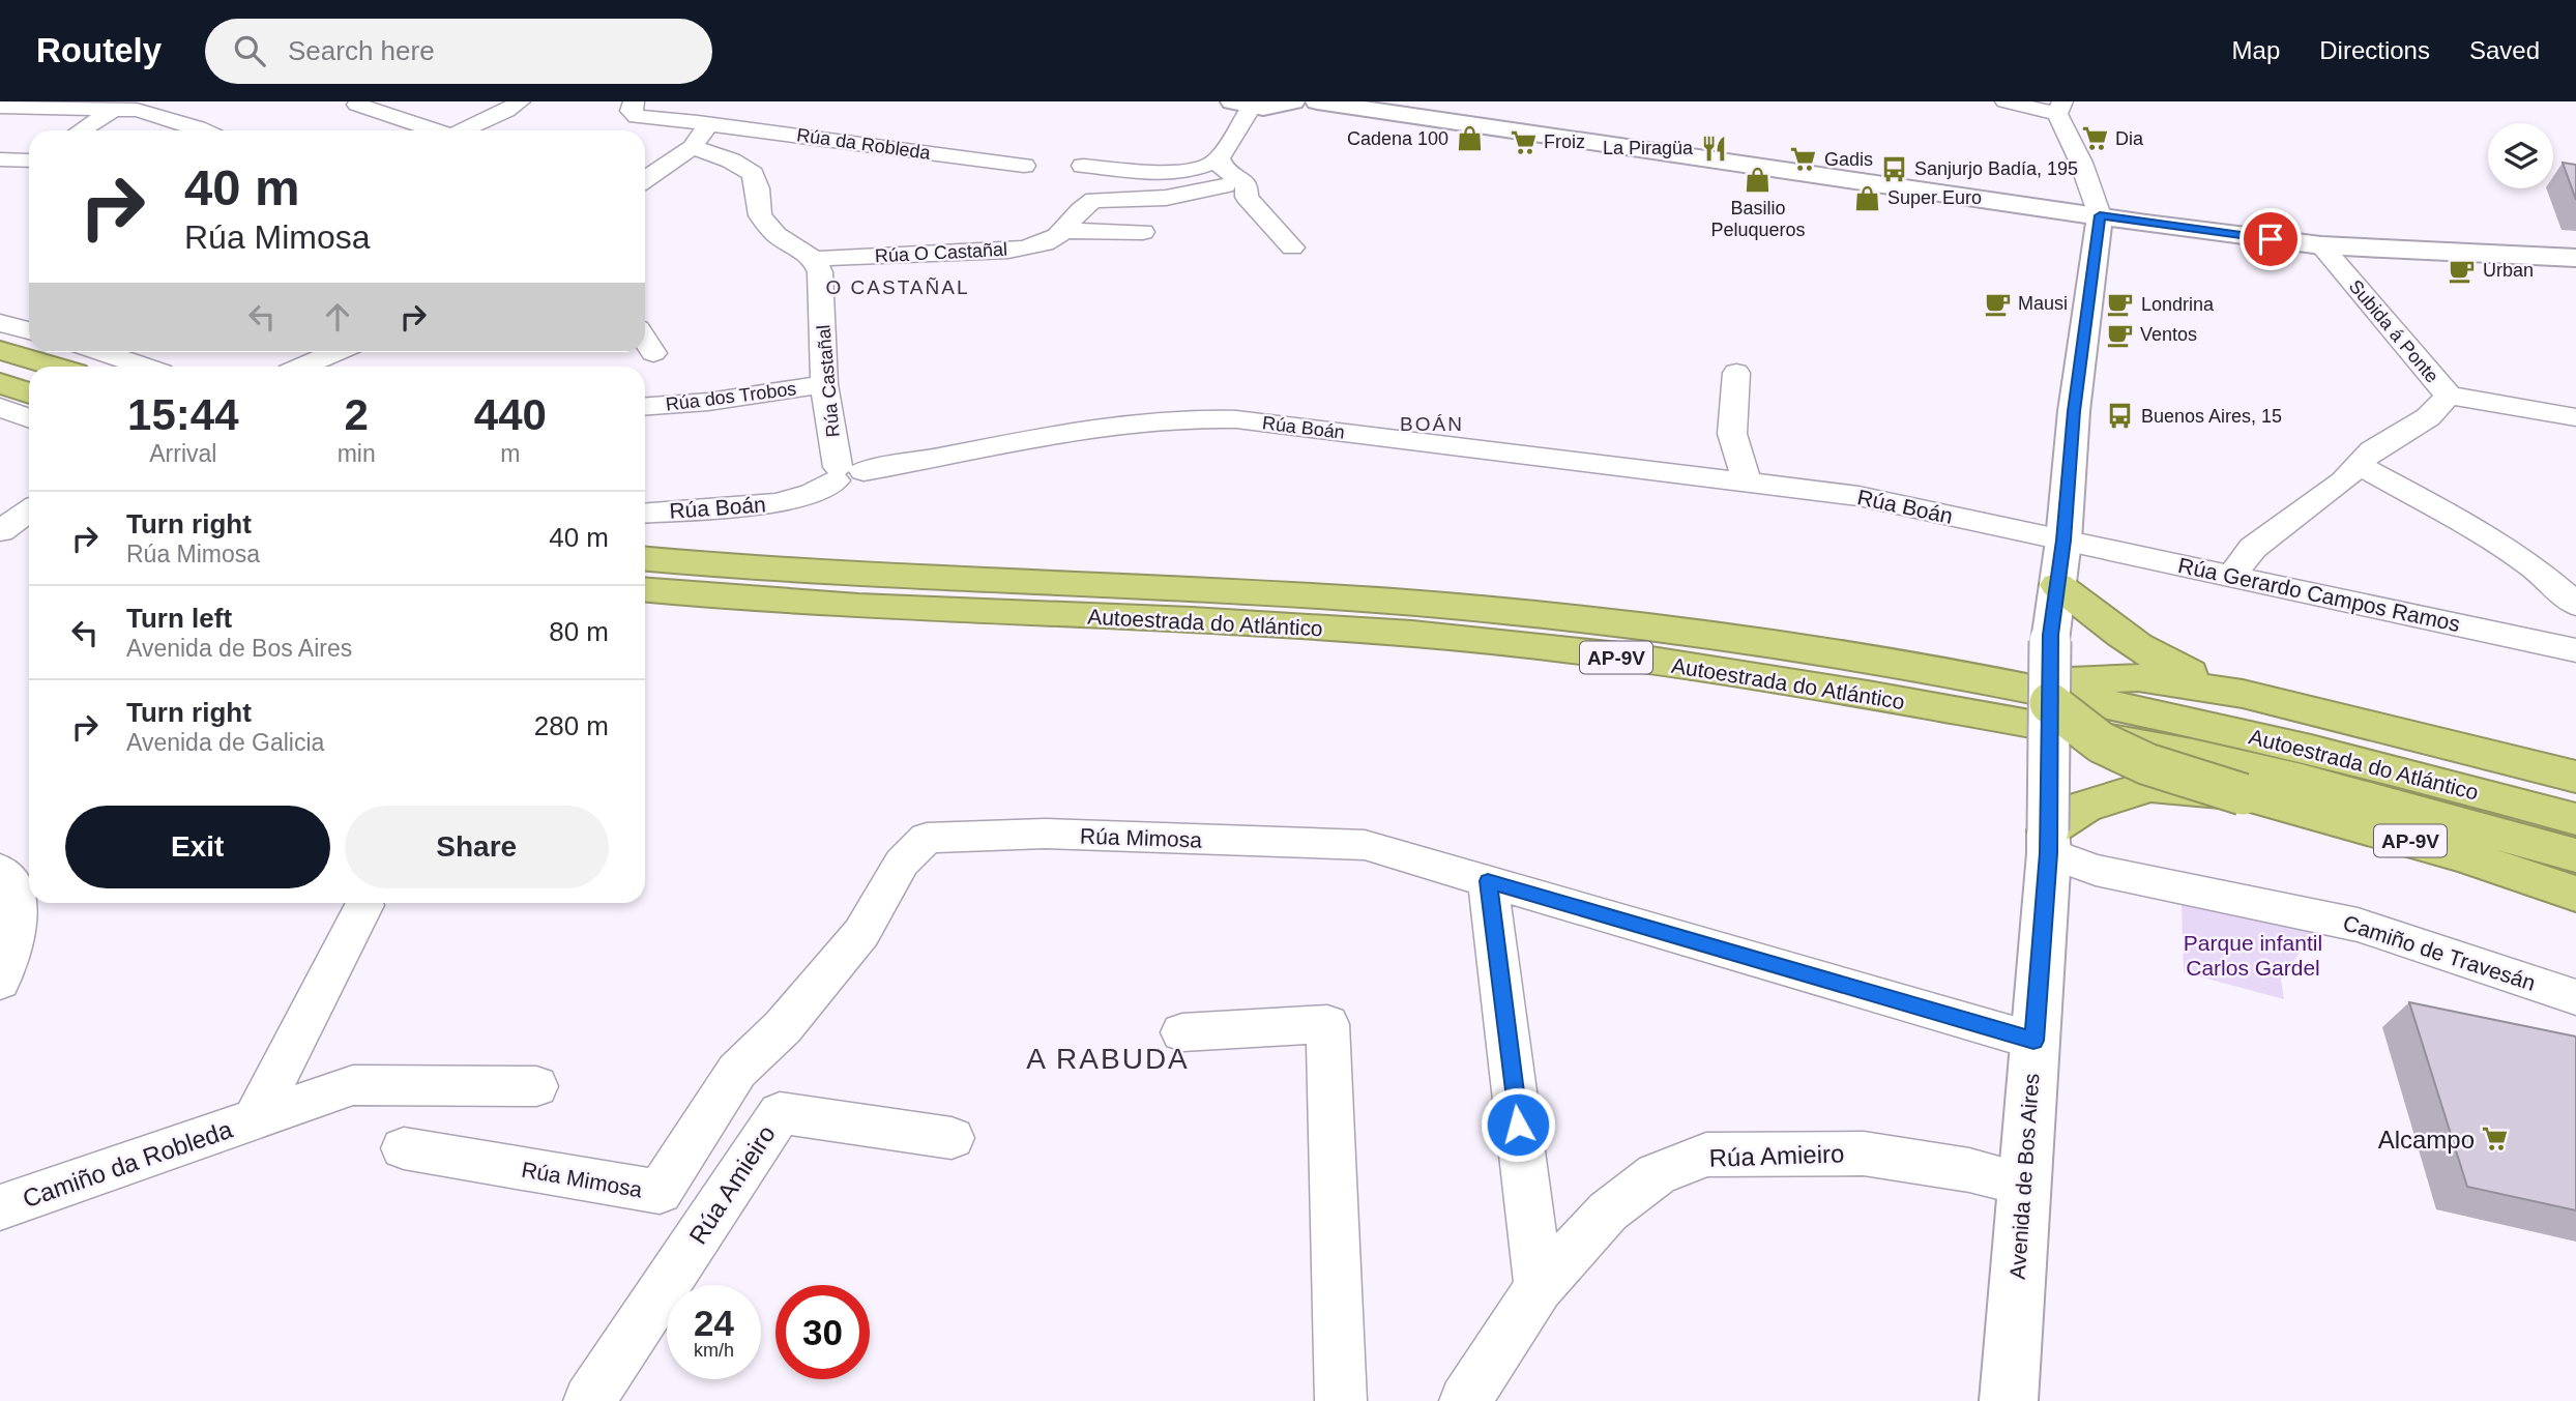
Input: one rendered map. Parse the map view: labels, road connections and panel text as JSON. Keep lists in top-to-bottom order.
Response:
{
  "streets": {
    "highway": ["Autoestrada do Atlántico", "AP-9V"],
    "main road": ["Avenida de Bos Aires"],
    "street": [
      "Rúa da Robleda",
      "Rúa O Castañal",
      "Subida á Ponte",
      "Rúa Castañal",
      "Rúa dos Trobos",
      "Rúa Boán",
      "Rúa Gerardo Campos Ramos",
      "Rúa Mimosa",
      "Camiño de Travesán",
      "Rúa Amieiro",
      "Camiño da Robleda"
    ]
  },
  "crossings": [
    ["Rúa O Castañal", "Rúa Castañal"],
    ["Subida á Ponte", "Rúa Gerardo Campos Ramos"],
    ["Rúa Castañal", "Rúa dos Trobos"],
    ["Rúa Castañal", "Rúa Boán"],
    ["Rúa Boán", "Rúa Gerardo Campos Ramos"],
    ["Rúa Boán", "Avenida de Bos Aires"],
    ["Rúa Gerardo Campos Ramos", "Avenida de Bos Aires"],
    ["AP-9V", "Camiño de Travesán"],
    ["AP-9V", "Avenida de Bos Aires"],
    ["Rúa Mimosa", "Avenida de Bos Aires"],
    ["Camiño de Travesán", "Avenida de Bos Aires"],
    ["Rúa Amieiro", "Avenida de Bos Aires"]
  ],
  "districts": ["O CASTAÑAL", "BOÁN", "A RABUDA"],
  "parks": ["Parque infantil Carlos Gardel"],
  "places": {
    "shop": ["Cadena 100", "Basilio Peluqueros", "Super Euro"],
    "supermarket": [
      "Dia",
      "Froiz",
      "Gadis",
      "Alcampo"
    ],
    "restaurant": ["La Piragüa"],
    "bus stop": ["Sanjurjo Badía, 195", "Buenos Aires, 15"],
    "cafe": [
      "Urban",
      "Mausi",
      "Londrina",
      "Ventos"
    ]
  },
  "page": {
    "header": "Routely",
    "search": "Search here",
    "nav": ["Map", "Directions", "Saved"],
    "turn": ["40 m", "Rúa Mimosa"],
    "eta": [
      "15:44",
      "Arrival",
      "2",
      "min",
      "440",
      "m"
    ],
    "list": [
      {
        "name": "Turn right",
        "note": "Rúa Mimosa",
        "value": "40 m"
      },
      {
        "name": "Turn left",
        "note": "Avenida de Bos Aires",
        "value": "80 m"
      },
      {
        "name": "Turn right",
        "note": "Avenida de Galicia",
        "value": "280 m"
      }
    ],
    "buttons": ["Exit", "Share"],
    "speed": "24 km/h",
    "limit": "30"
  }
}
